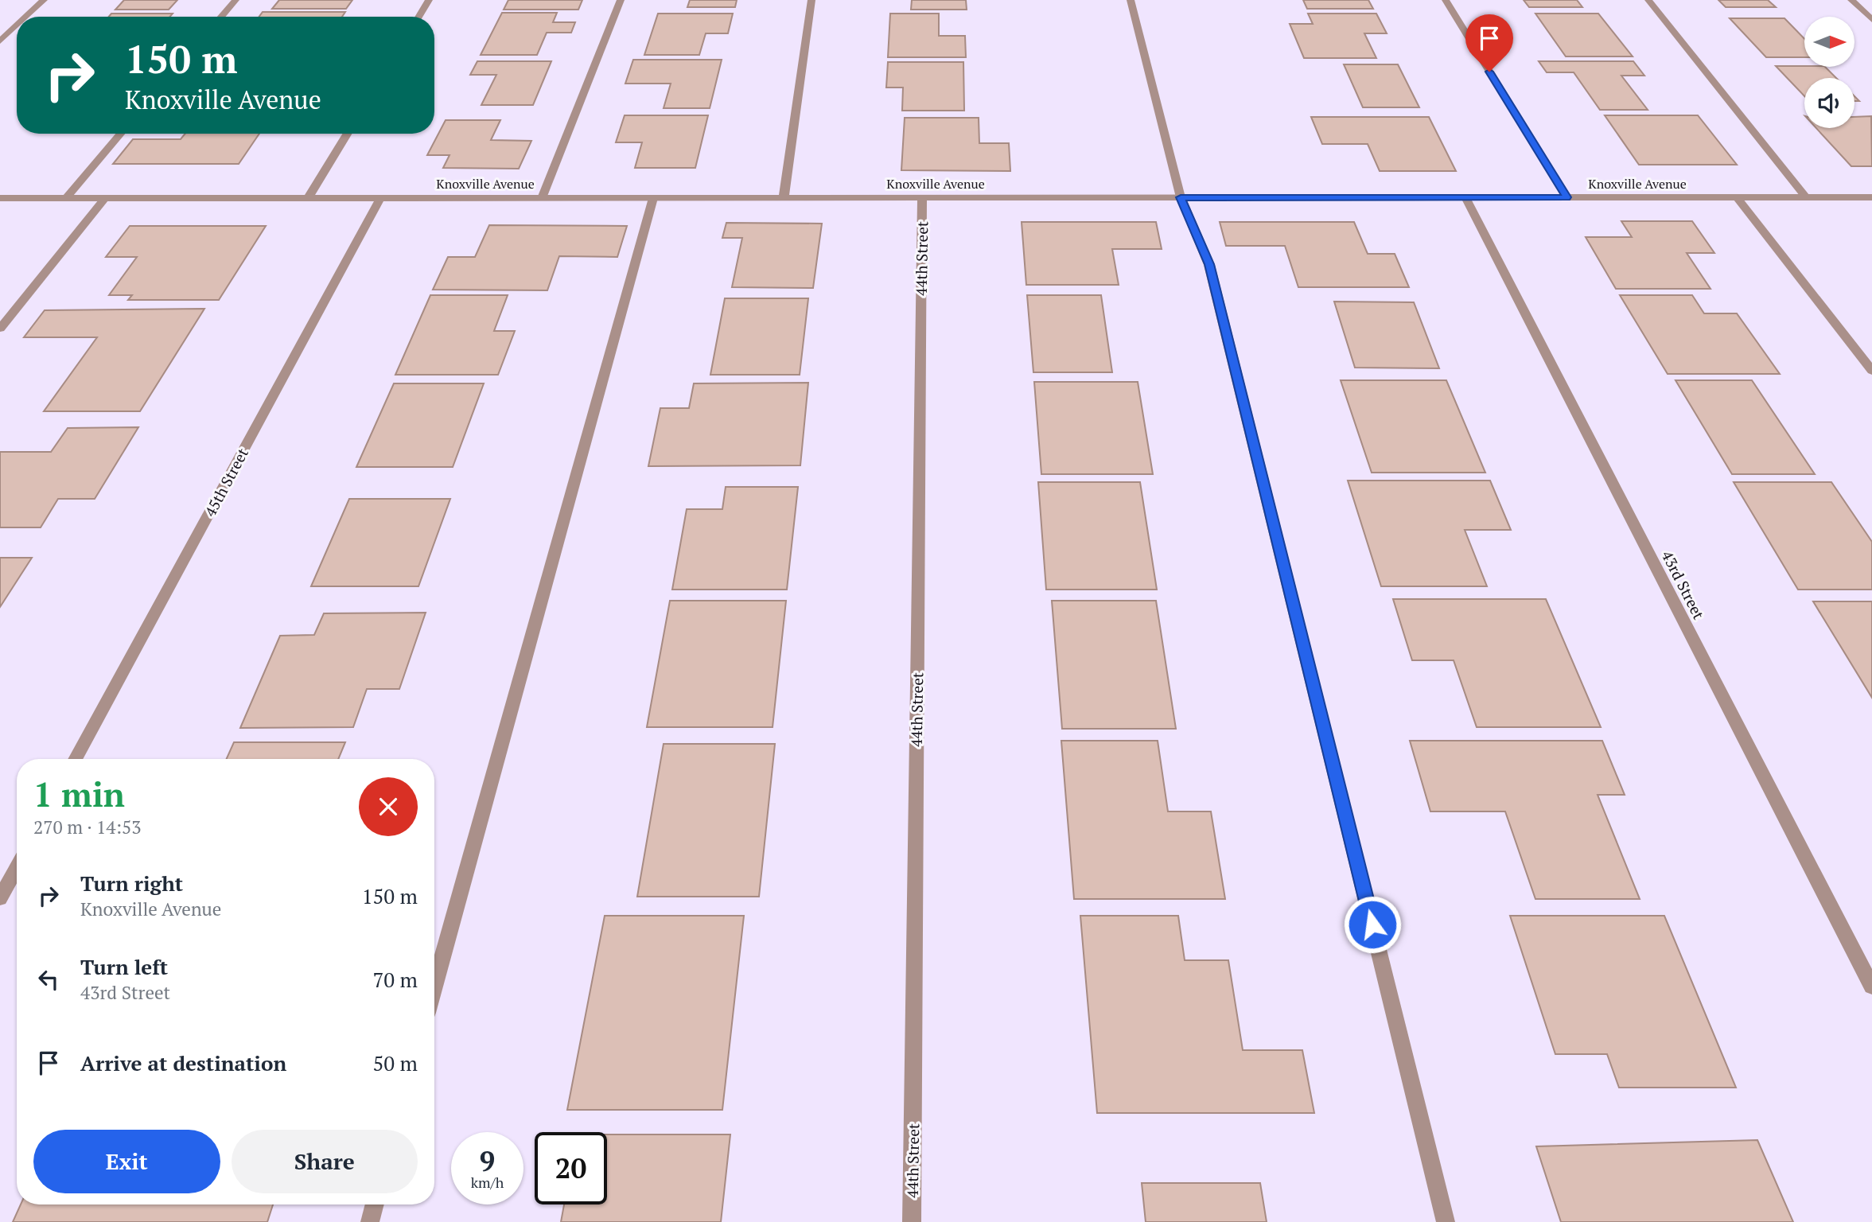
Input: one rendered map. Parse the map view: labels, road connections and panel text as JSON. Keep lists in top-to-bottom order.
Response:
{
  "streets": {
    "street": [
      "Knoxville Avenue",
      "44th Street",
      "45th Street",
      "43rd Street"
    ]
  },
  "crossings": [
    ["Knoxville Avenue", "44th Street"],
    ["Knoxville Avenue", "45th Street"],
    ["Knoxville Avenue", "43rd Street"]
  ],
  "north": "right",
  "page": {
    "turn": ["150 m", "Knoxville Avenue"],
    "heading": ["1 min", "270 m · 14:53"],
    "list": [
      {
        "name": "Turn right",
        "note": "Knoxville Avenue",
        "value": "150 m"
      },
      {
        "name": "Turn left",
        "note": "43rd Street",
        "value": "70 m"
      },
      {
        "name": "Arrive at destination",
        "value": "50 m"
      }
    ],
    "buttons": ["Exit", "Share"],
    "speed": "9 km/h",
    "limit": "20"
  }
}
